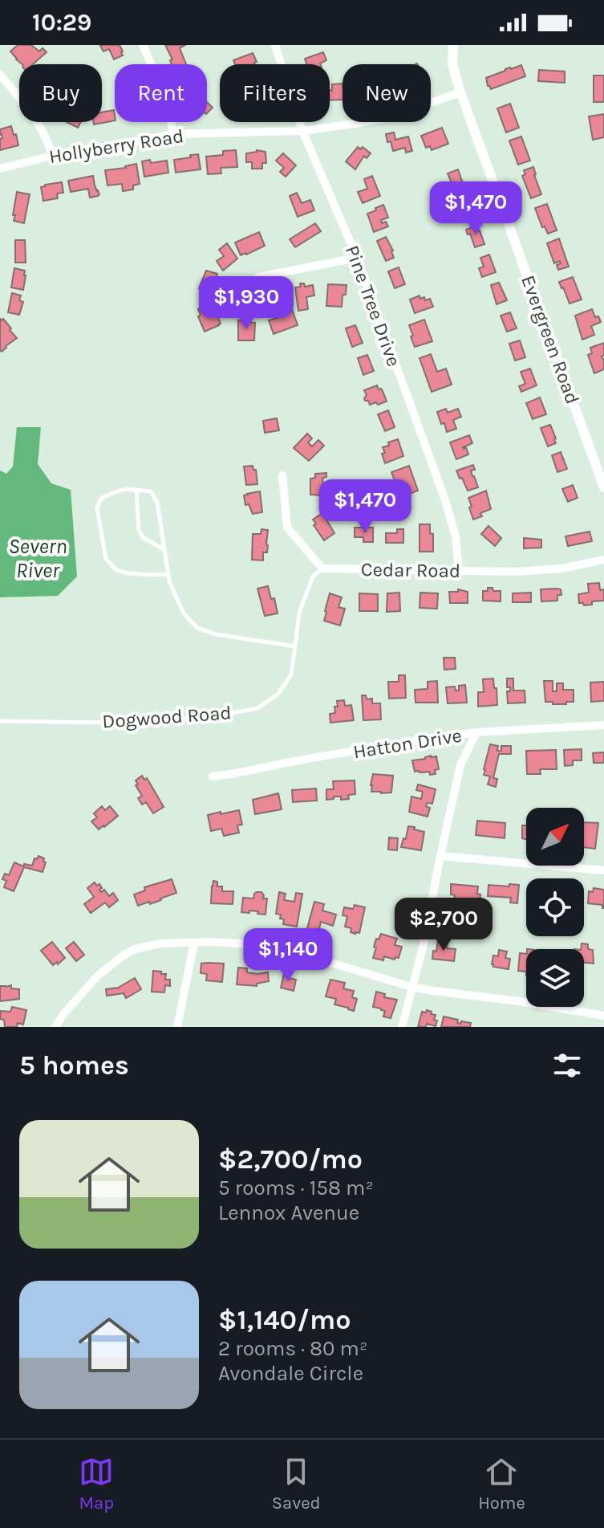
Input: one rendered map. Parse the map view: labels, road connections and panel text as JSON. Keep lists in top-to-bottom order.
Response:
{
  "streets": {
    "street": [
      "Hollyberry Road",
      "Pine Tree Drive",
      "Evergreen Road",
      "Cedar Road",
      "Hatton Drive"
    ],
    "lane": ["Dogwood Road"]
  },
  "crossings": [
    ["Hollyberry Road", "Pine Tree Drive"],
    ["Hollyberry Road", "Evergreen Road"],
    ["Pine Tree Drive", "Cedar Road"],
    ["Cedar Road", "Dogwood Road"]
  ],
  "water": ["Severn River"],
  "north": "top right",
  "page": {
    "status": "10:29",
    "chip": [
      "Buy",
      "Rent",
      "Filters",
      "New"
    ],
    "price": [
      "$1,470",
      "$1,930",
      "$1,470",
      "$2,700",
      "$1,140"
    ],
    "heading": "5 homes",
    "list": [
      {
        "name": "$2,700/mo",
        "note": "5 rooms · 158 m² · Lennox Avenue"
      },
      {
        "name": "$1,140/mo",
        "note": "2 rooms · 80 m² · Avondale Circle"
      }
    ],
    "tabs": ["Map", "Saved", "Home"]
  }
}
